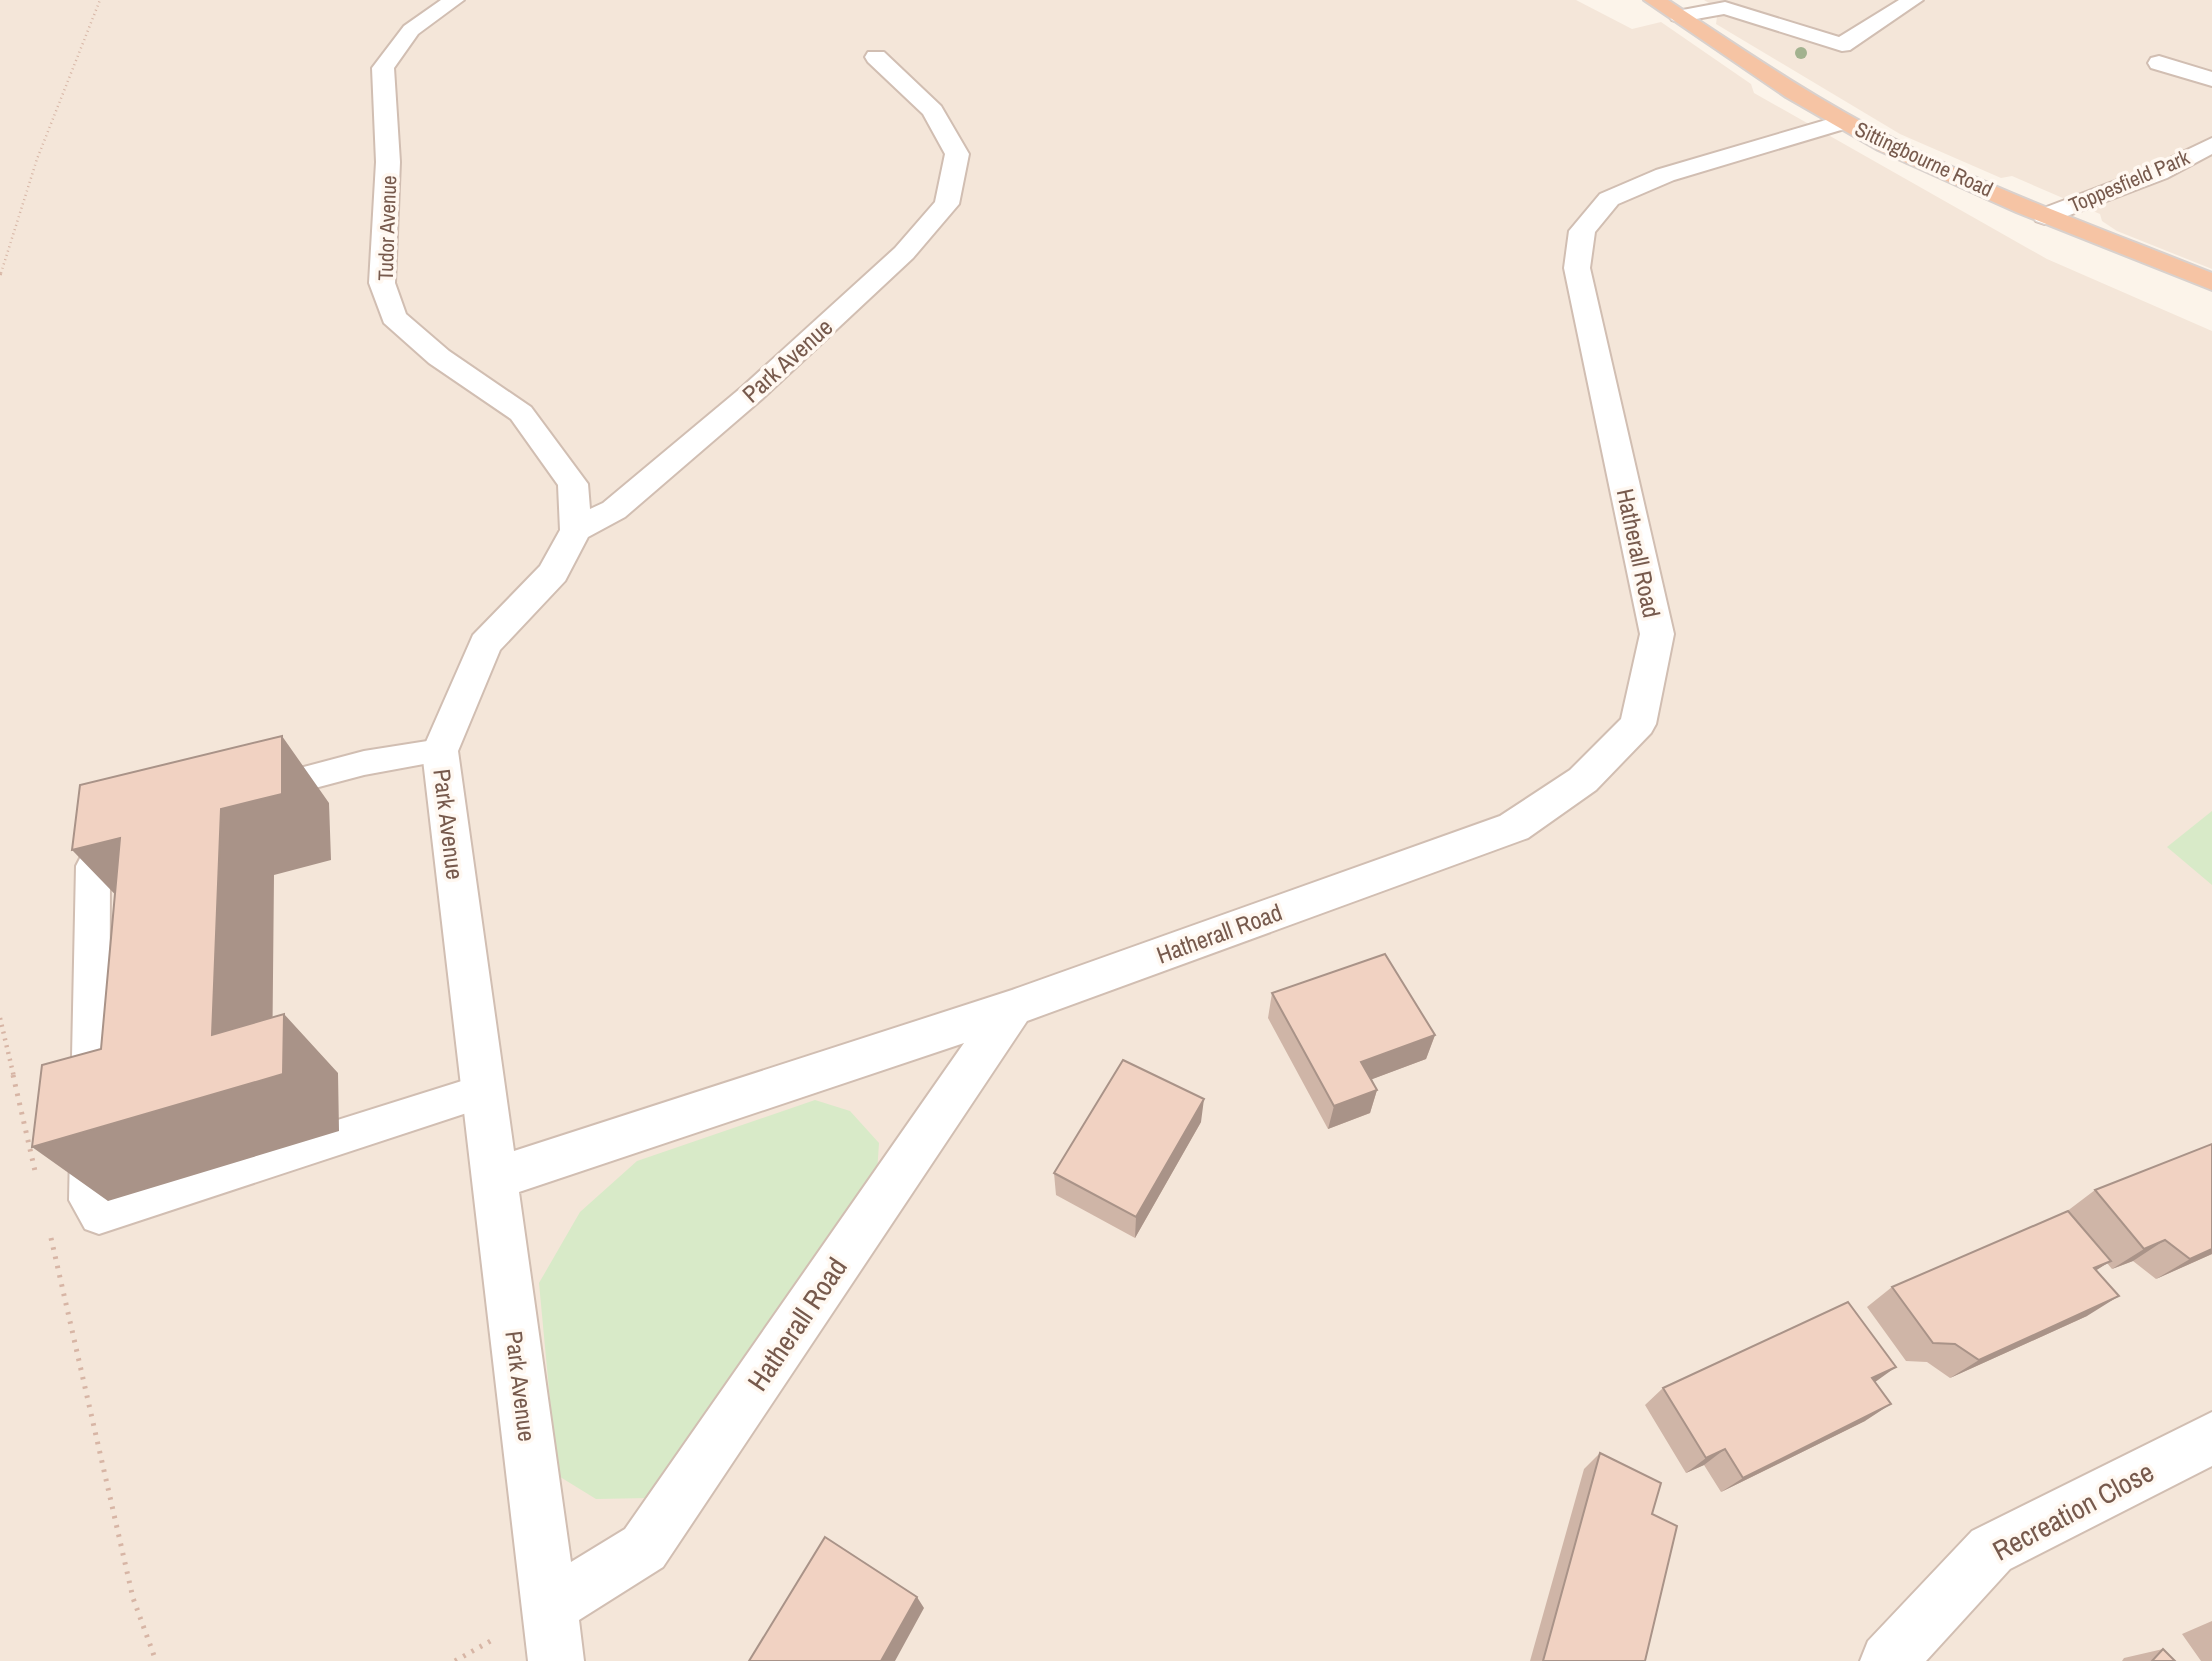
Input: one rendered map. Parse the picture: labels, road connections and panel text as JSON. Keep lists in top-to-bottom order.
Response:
{
  "streets": {
    "highway": ["Sittingbourne Road"],
    "street": [
      "Toppesfield Park",
      "Tudor Avenue",
      "Park Avenue",
      "Hatherall Road",
      "Recreation Close"
    ]
  },
  "crossings": [
    ["Sittingbourne Road", "Toppesfield Park"],
    ["Sittingbourne Road", "Hatherall Road"],
    ["Tudor Avenue", "Park Avenue"],
    ["Park Avenue", "Hatherall Road"]
  ]
}
